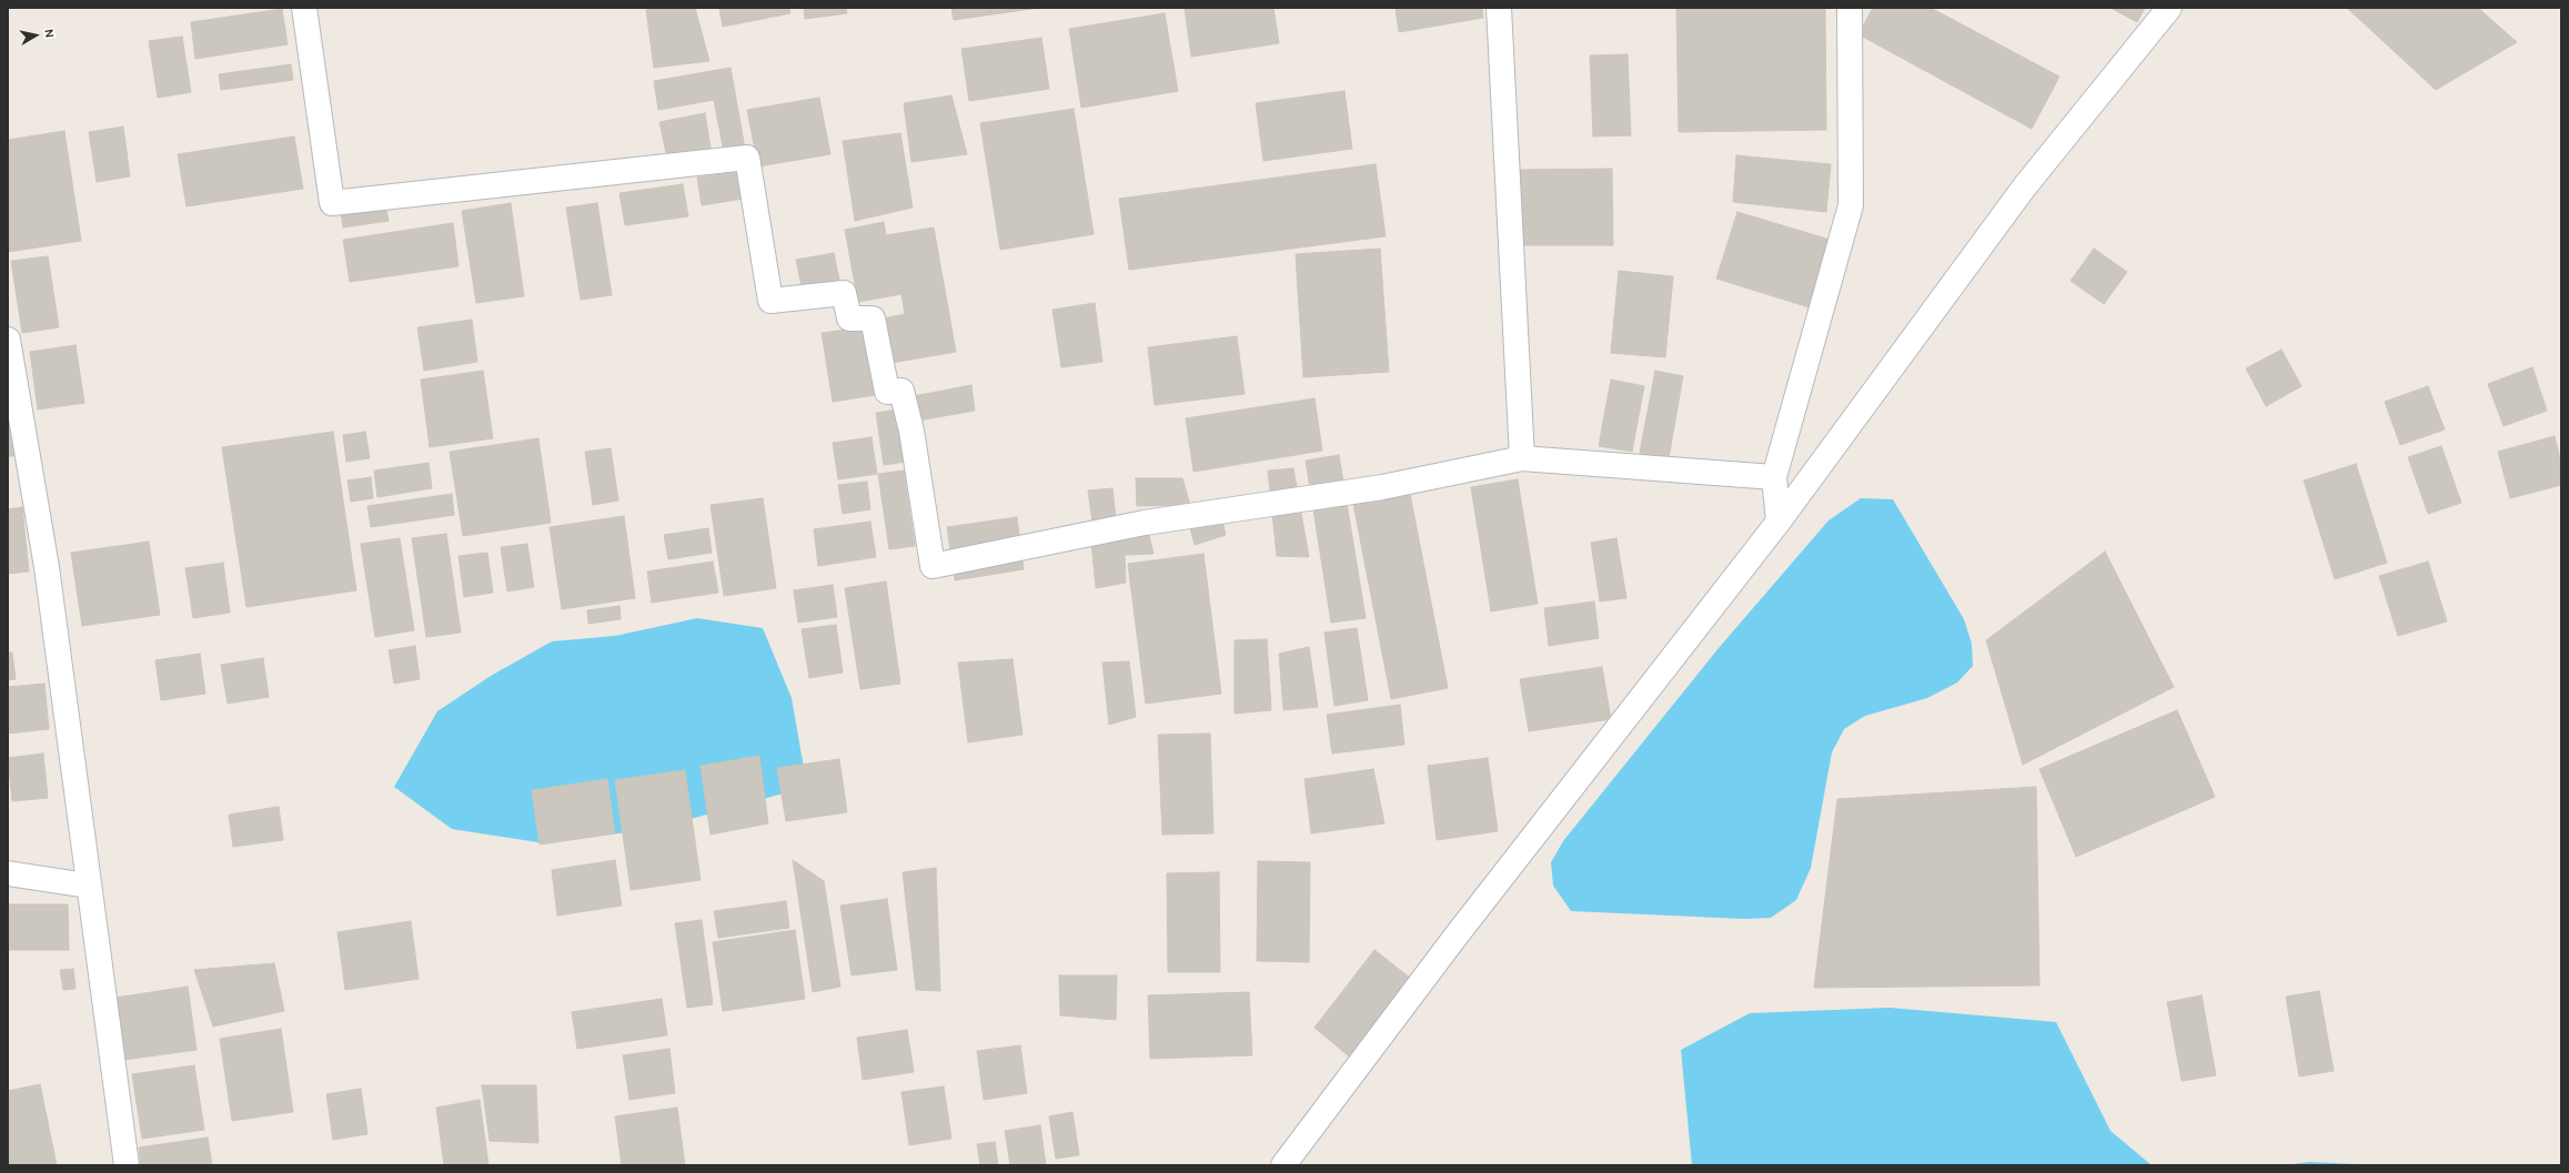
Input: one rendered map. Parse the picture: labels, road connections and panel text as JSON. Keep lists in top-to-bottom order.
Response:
{
  "north": "right"
}
